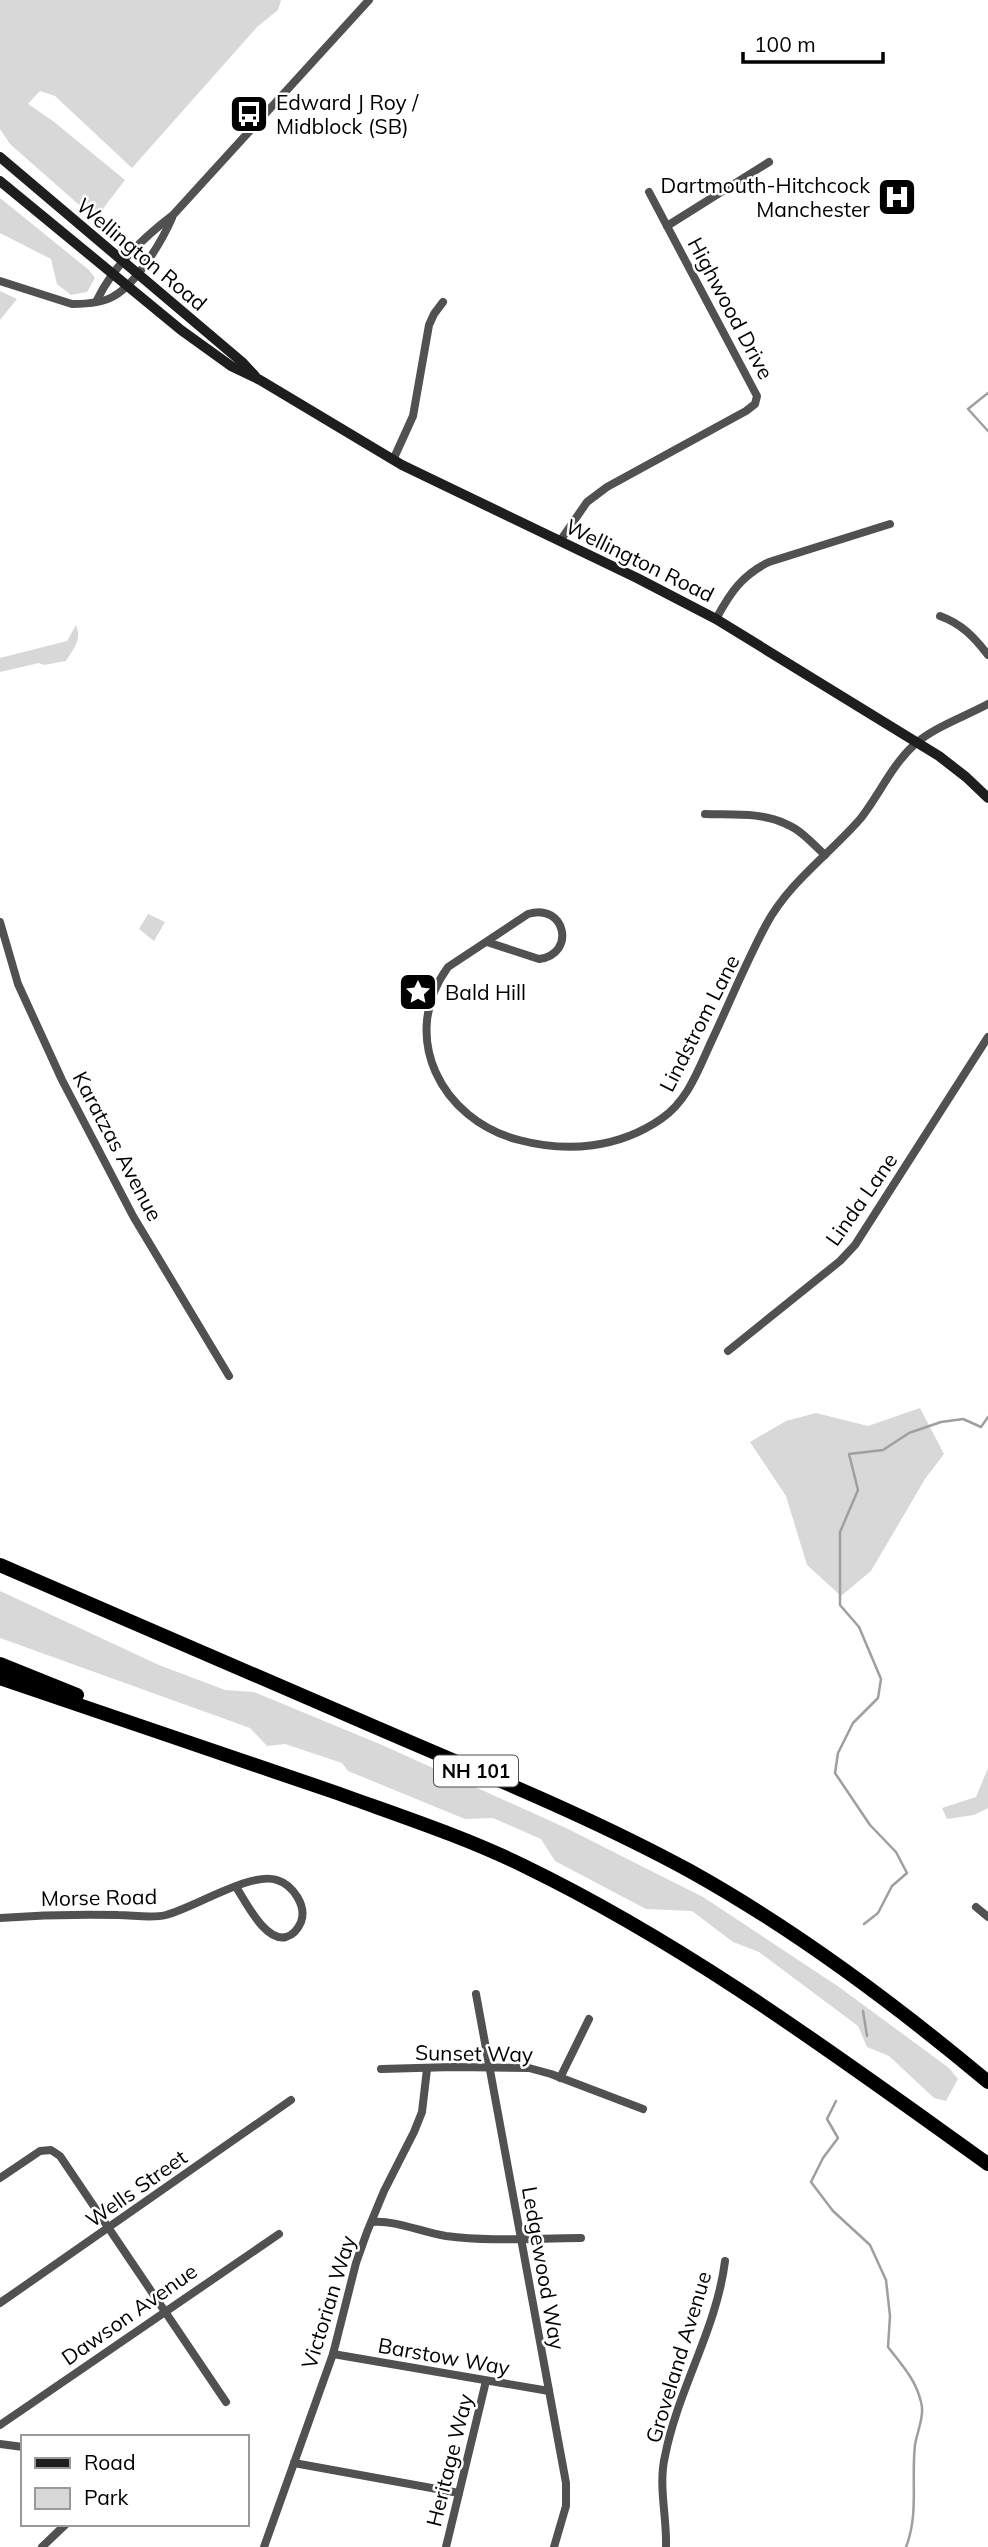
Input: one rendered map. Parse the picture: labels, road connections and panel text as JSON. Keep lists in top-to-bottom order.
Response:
{
  "streets": {
    "highway": ["NH 101"],
    "main road": ["Wellington Road"],
    "street": [
      "Highwood Drive",
      "Lindstrom Lane",
      "Karatzas Avenue",
      "Linda Lane",
      "Morse Road",
      "Sunset Way",
      "Wells Street",
      "Ledgewood Way",
      "Victorian Way",
      "Dawson Avenue",
      "Barstow Way",
      "Groveland Avenue",
      "Heritage Way"
    ]
  },
  "crossings": [
    ["Wellington Road", "Highwood Drive"],
    ["Wellington Road", "Lindstrom Lane"],
    ["Sunset Way", "Ledgewood Way"],
    ["Sunset Way", "Victorian Way"],
    ["Ledgewood Way", "Barstow Way"],
    ["Victorian Way", "Barstow Way"],
    ["Barstow Way", "Heritage Way"]
  ],
  "places": {
    "bus stop": ["Edward J Roy / Midblock (SB)"],
    "hospital": ["Dartmouth-Hitchcock Manchester"],
    "place": ["Bald Hill"]
  },
  "legend": ["Road", "Park"],
  "scale_bar": "100 m"
}
